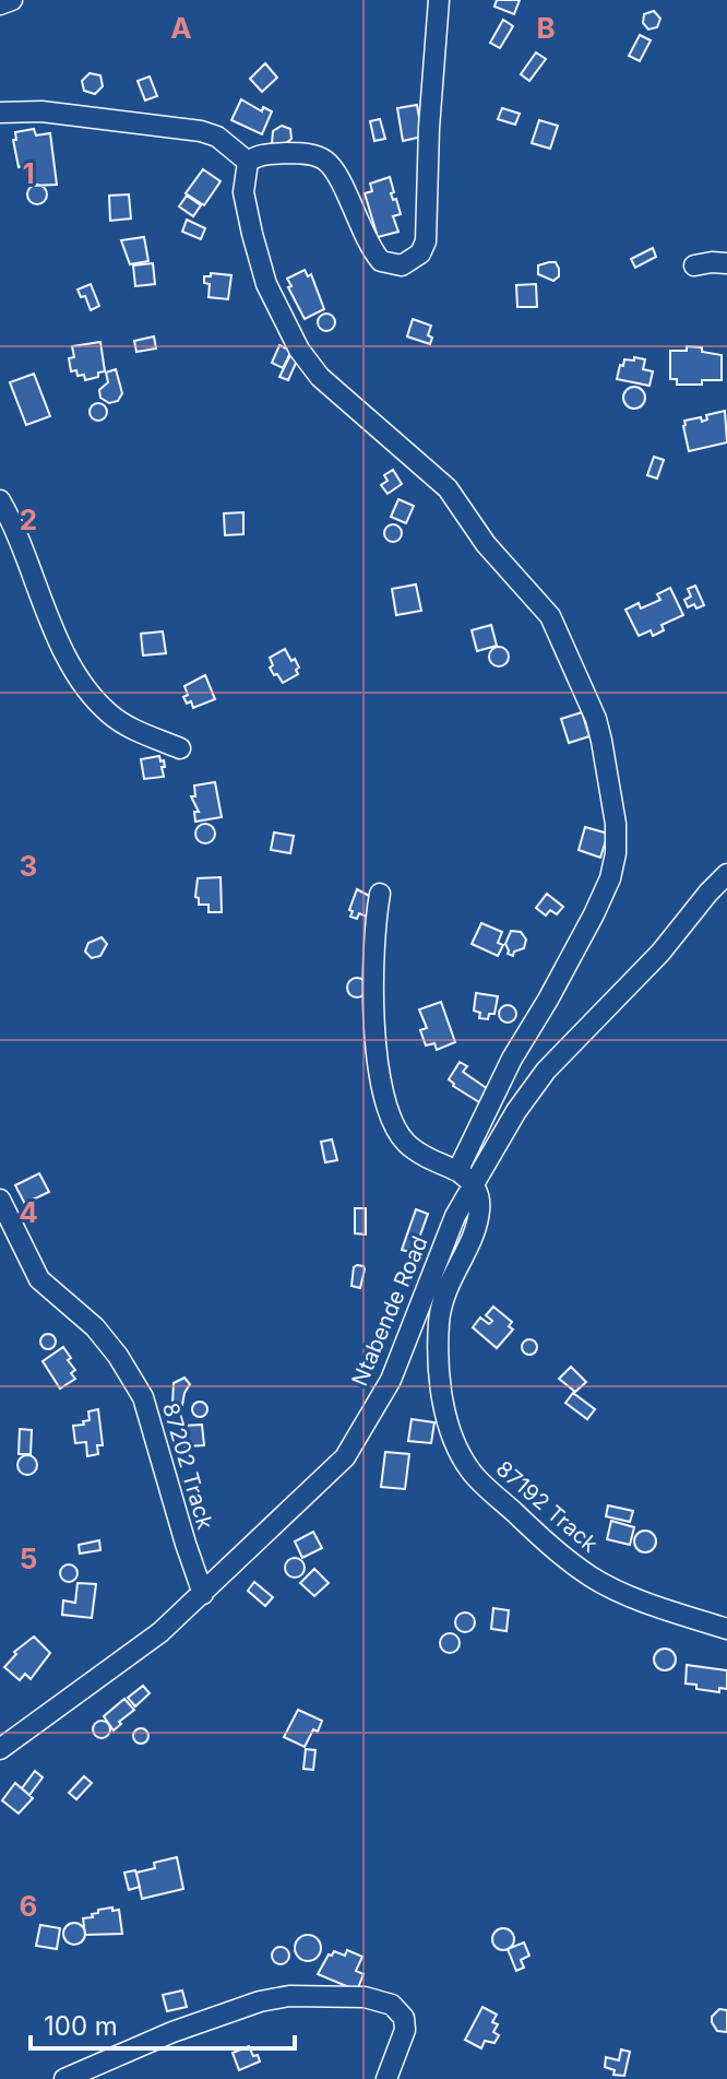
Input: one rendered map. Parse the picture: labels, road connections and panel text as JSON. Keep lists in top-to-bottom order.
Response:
{
  "streets": {
    "street": ["Ntabende Road", "87202 Track", "87192 Track"]
  },
  "crossings": [
    ["Ntabende Road", "87202 Track"],
    ["Ntabende Road", "87192 Track"]
  ],
  "scale_bar": "100 m",
  "grid": {
    "columns": ["A", "B"],
    "rows": [
      "1",
      "2",
      "3",
      "4",
      "5",
      "6"
    ]
  }
}
